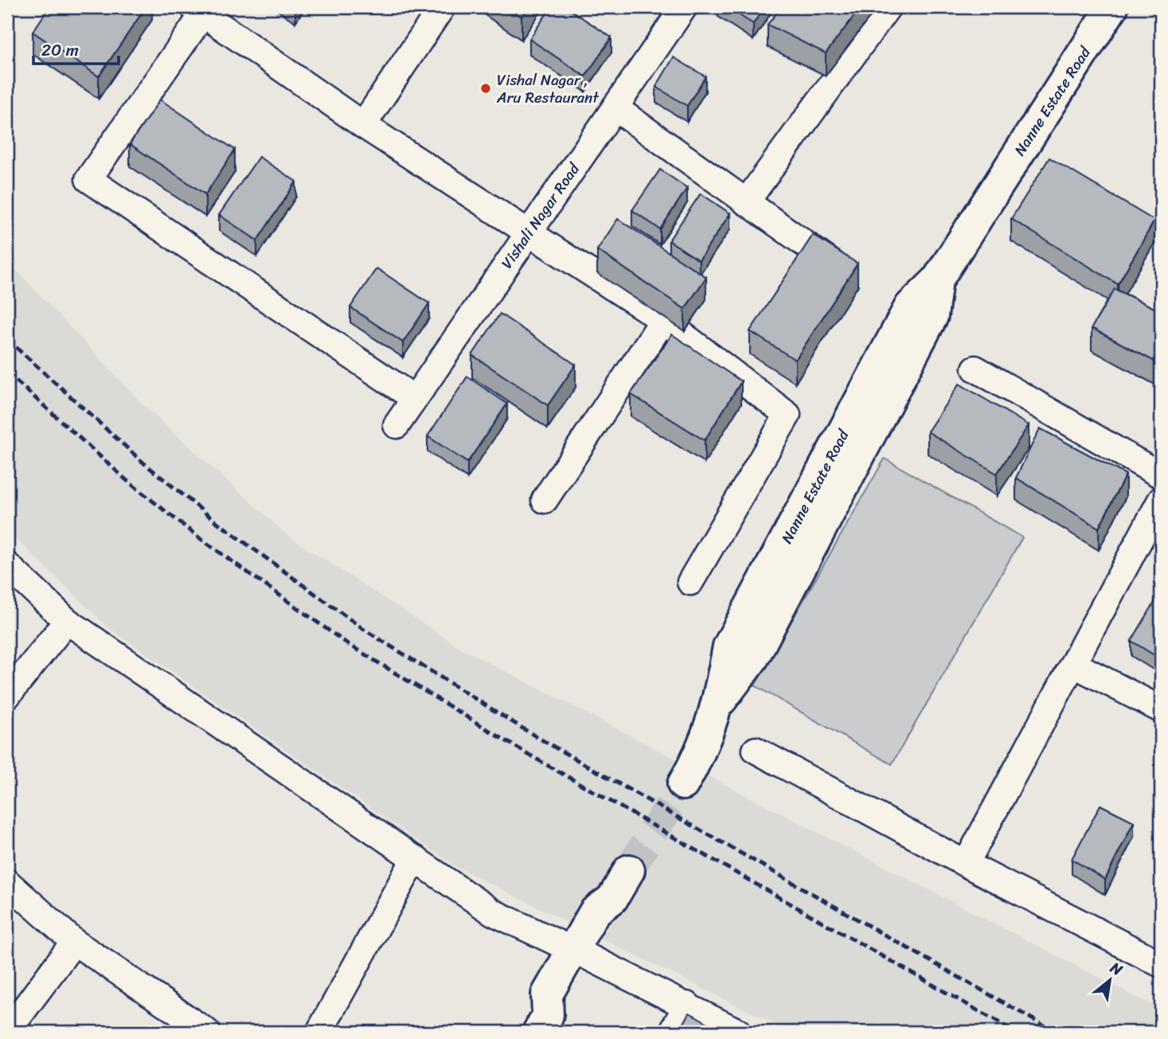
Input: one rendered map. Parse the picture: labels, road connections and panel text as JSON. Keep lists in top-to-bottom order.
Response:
{
  "streets": {
    "street": ["Nanne Estate Road", "Vishali Nagar Road"]
  },
  "places": ["Vishal Nagar , Aru Restaurant"],
  "scale_bar": "20 m",
  "north": "top right"
}
